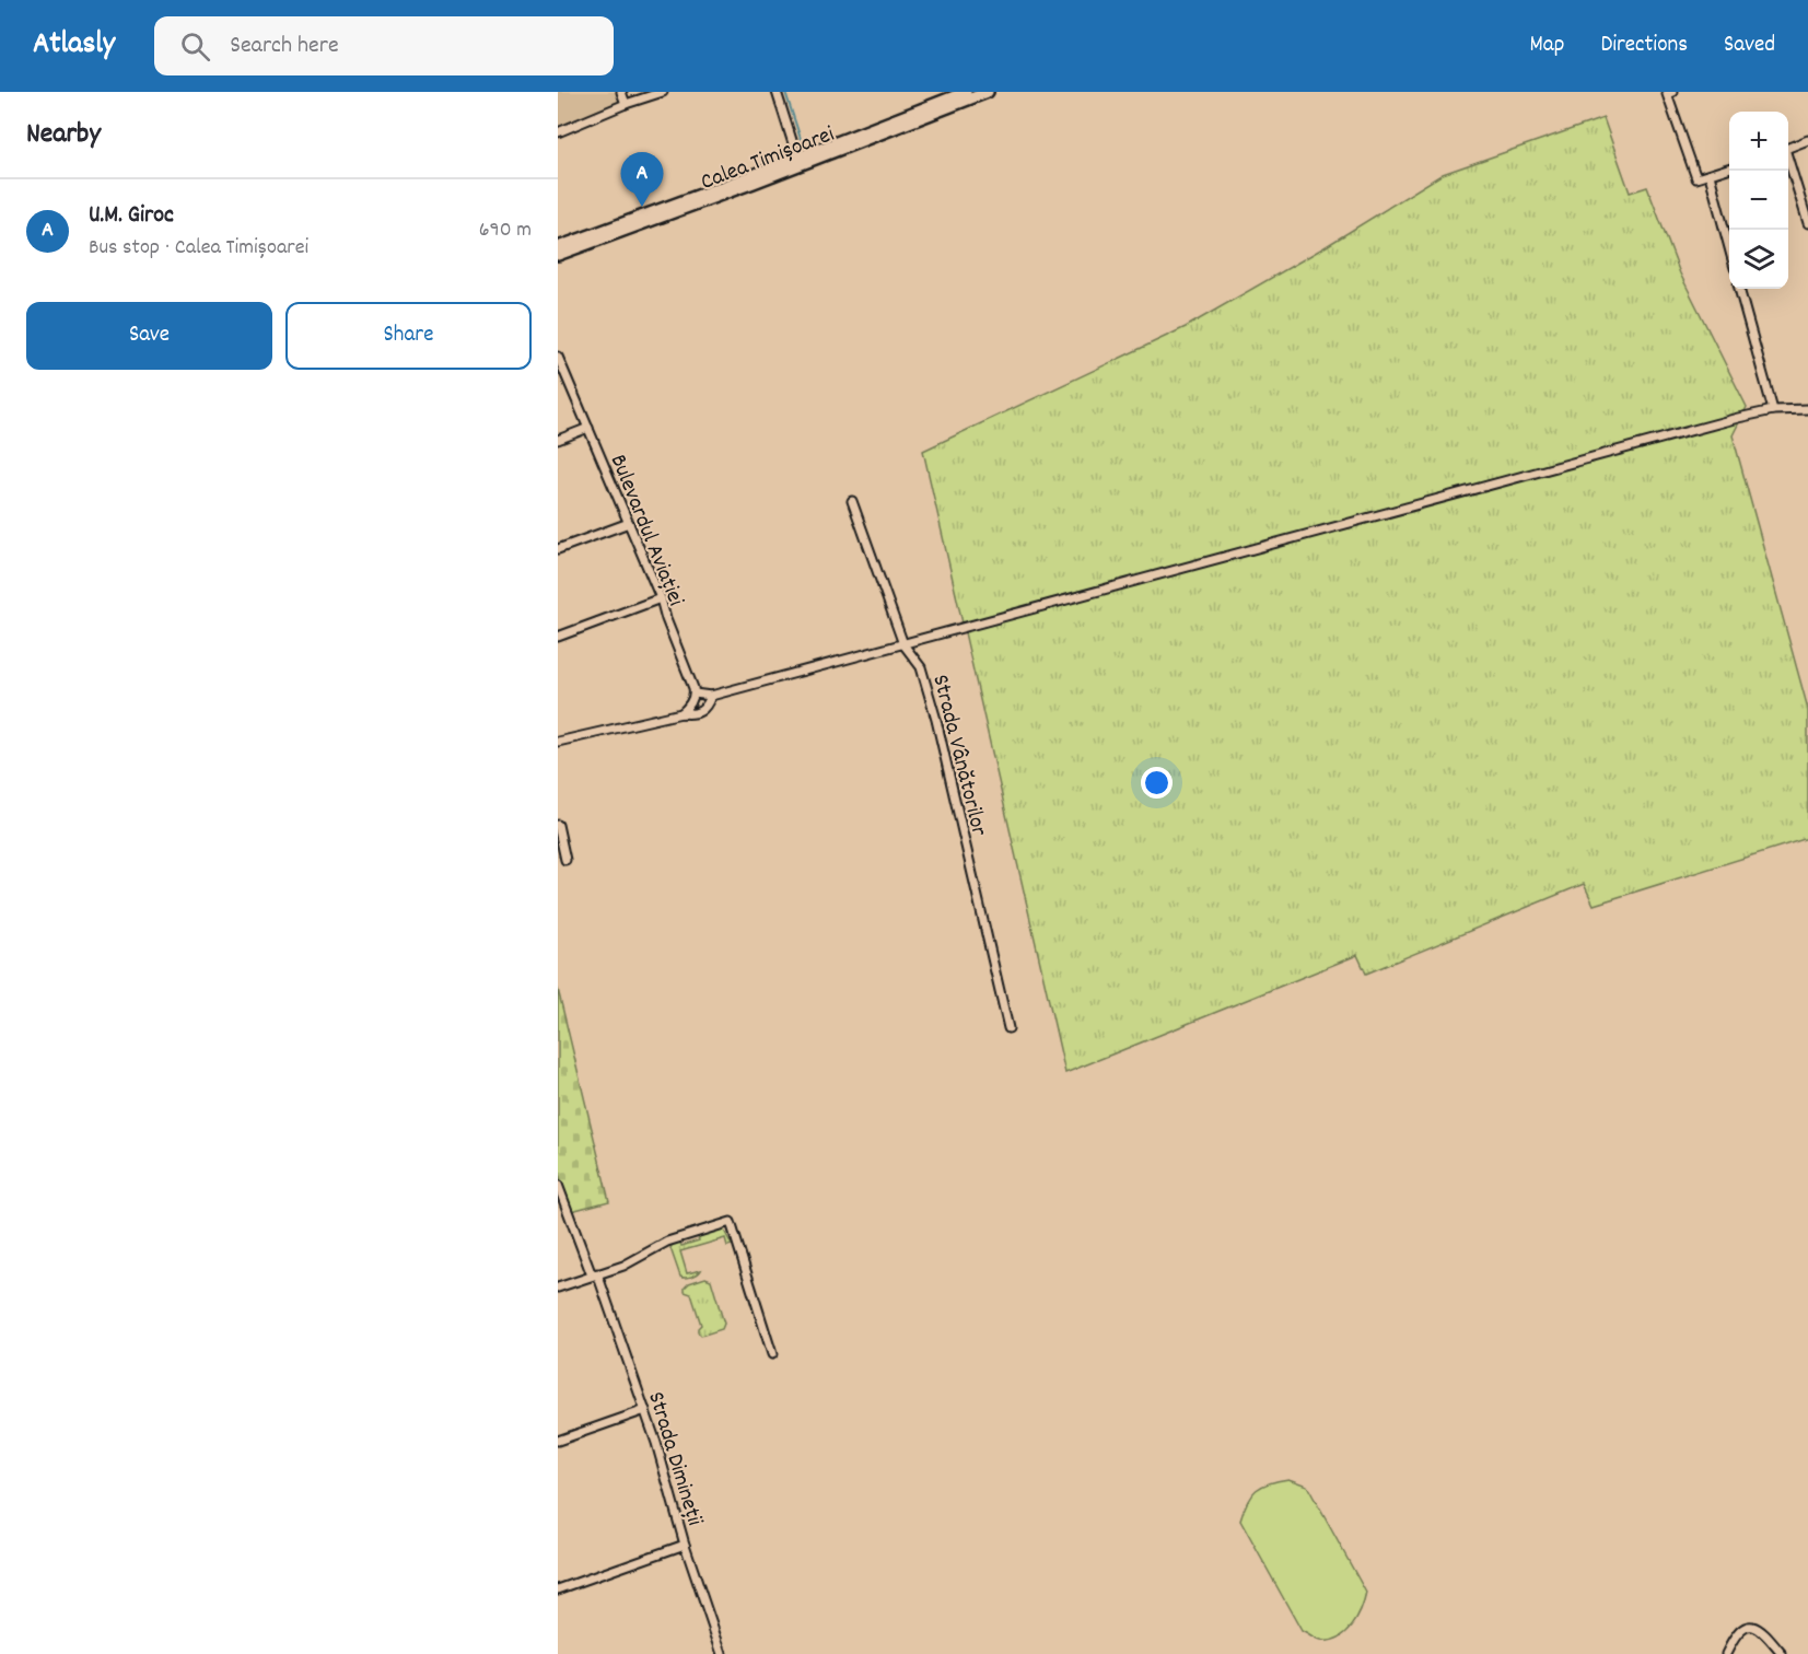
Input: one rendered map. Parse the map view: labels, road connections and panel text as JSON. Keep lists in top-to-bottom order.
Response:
{
  "streets": {
    "main road": ["Calea Timișoarei"],
    "street": ["Bulevardul Aviației", "Strada Vânătorilor", "Strada Dimineții"]
  },
  "page": {
    "header": "Atlasly",
    "search": "Search here",
    "nav": ["Map", "Directions", "Saved"],
    "heading": "Nearby",
    "map_buttons": ["+", "−"],
    "pins": "A",
    "list": [
      {
        "mark": "A",
        "name": "U.M. Giroc",
        "note": "Bus stop · Calea Timișoarei",
        "value": "690 m"
      }
    ],
    "buttons": ["Save", "Share"]
  }
}
